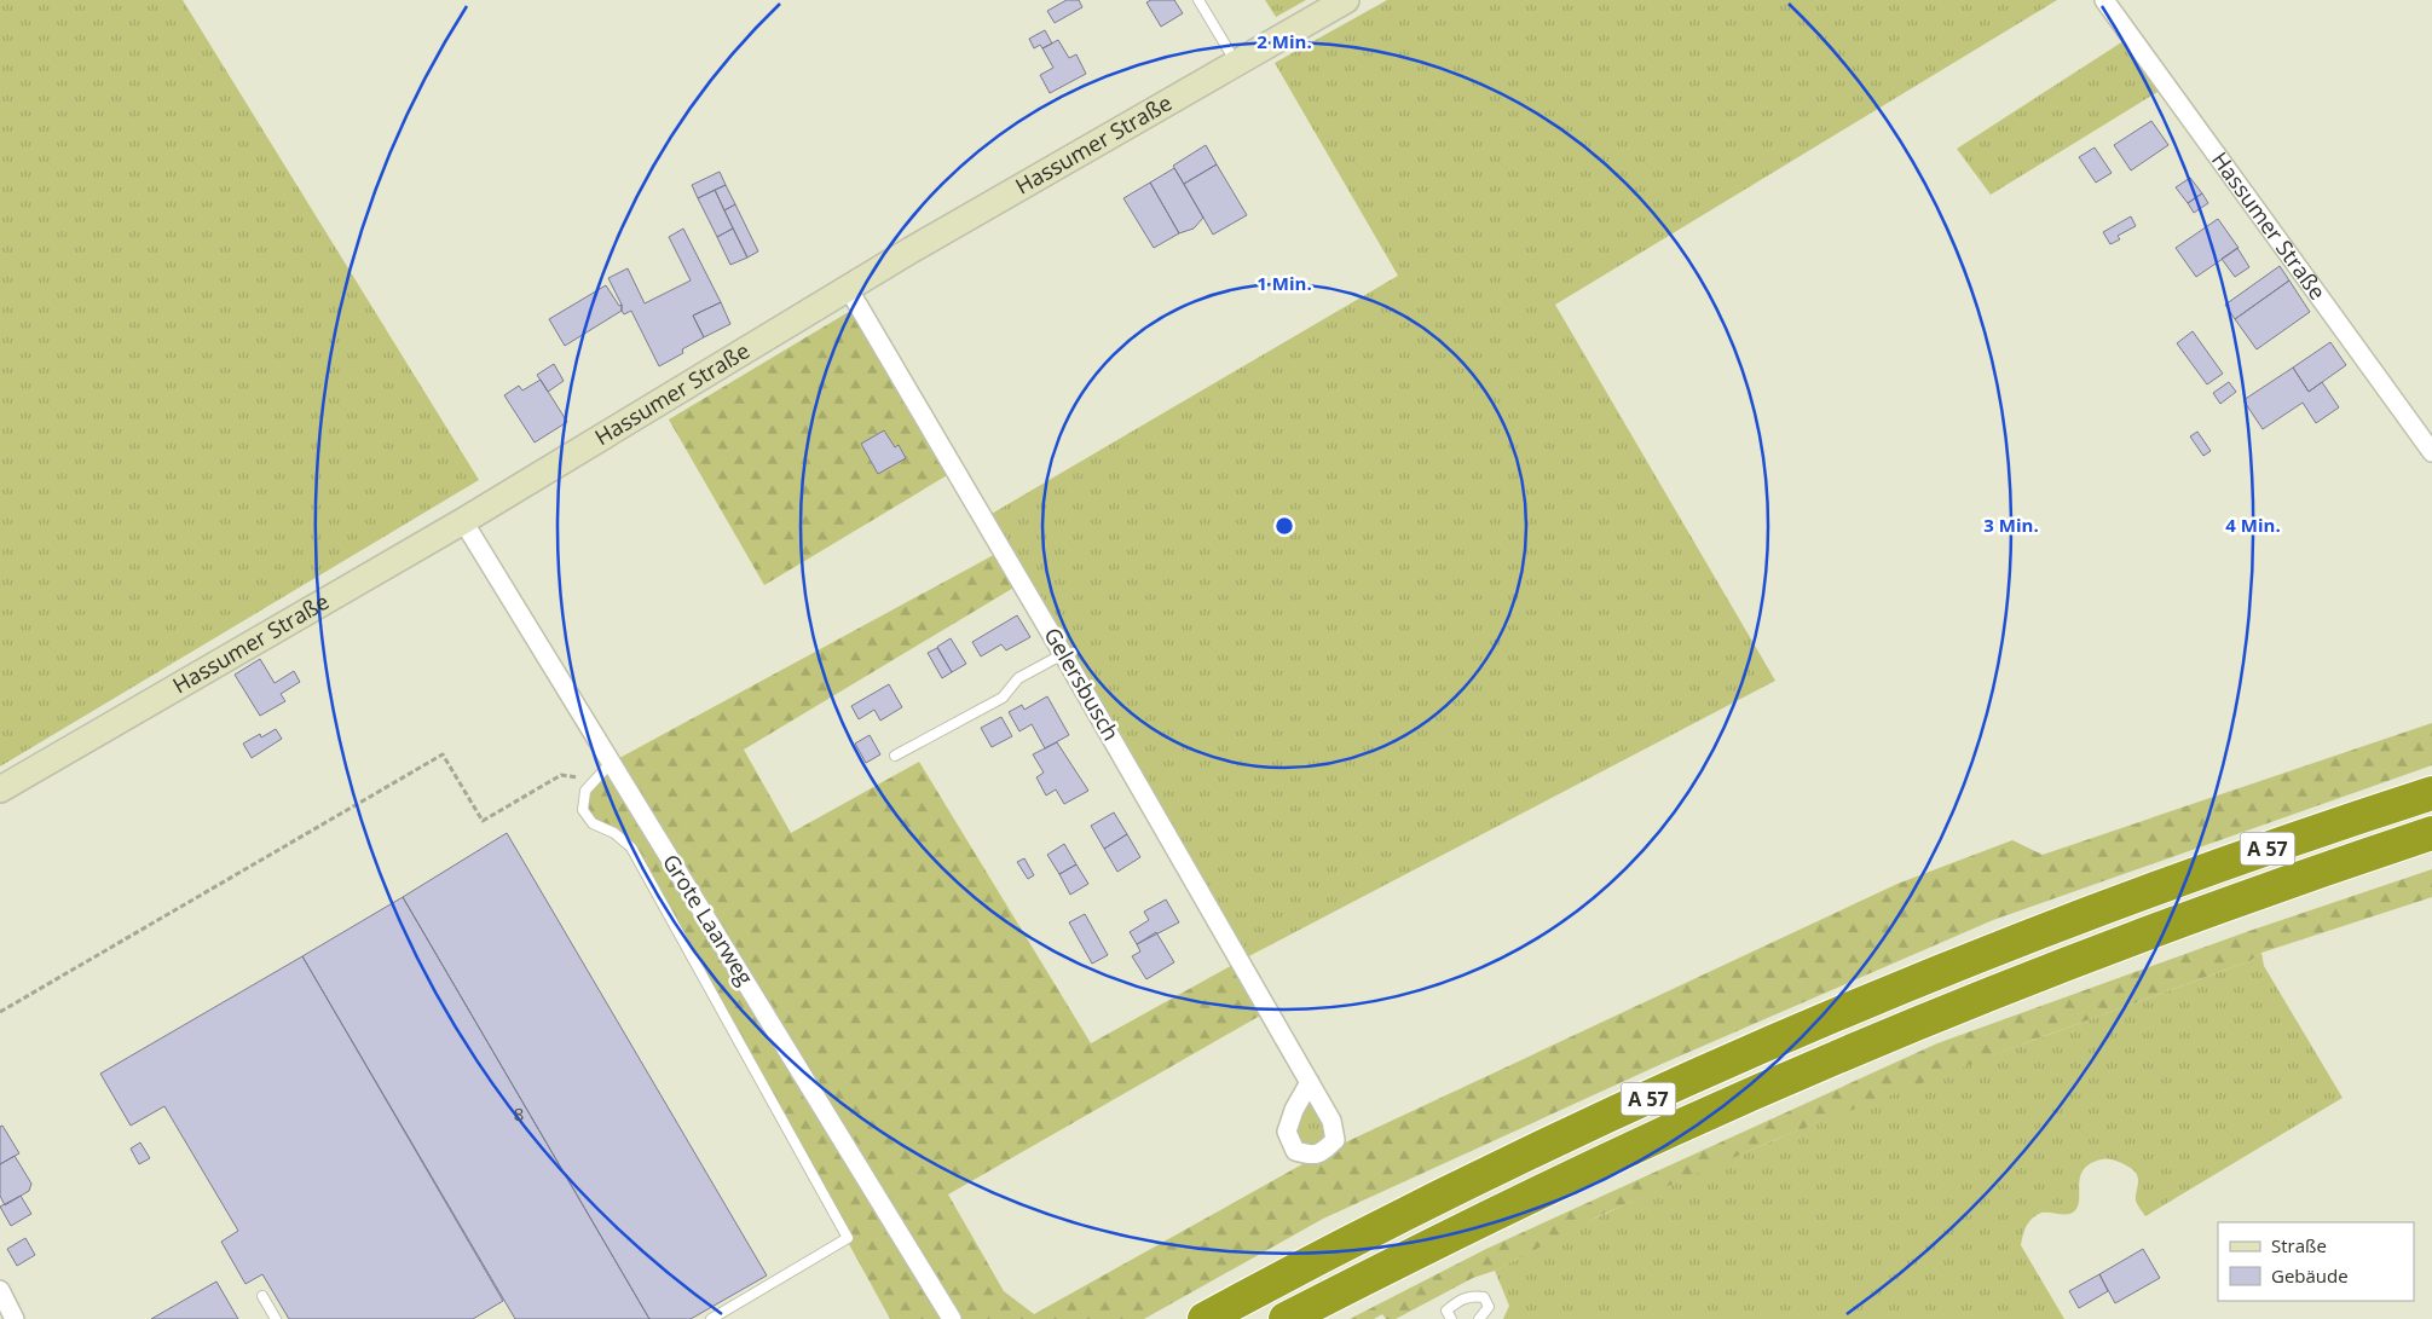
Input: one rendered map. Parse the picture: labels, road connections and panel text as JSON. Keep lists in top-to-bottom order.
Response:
{
  "streets": {
    "highway": ["A 57"],
    "street": ["Hassumer Straße", "Gelersbusch", "Grote Laarweg"]
  },
  "crossings": [
    ["Hassumer Straße", "Gelersbusch"],
    ["Hassumer Straße", "Grote Laarweg"]
  ],
  "house_numbers": ["8"],
  "legend": ["Straße", "Gebäude"],
  "rings": [
    "2 Min.",
    "1 Min.",
    "3 Min.",
    "4 Min."
  ]
}
